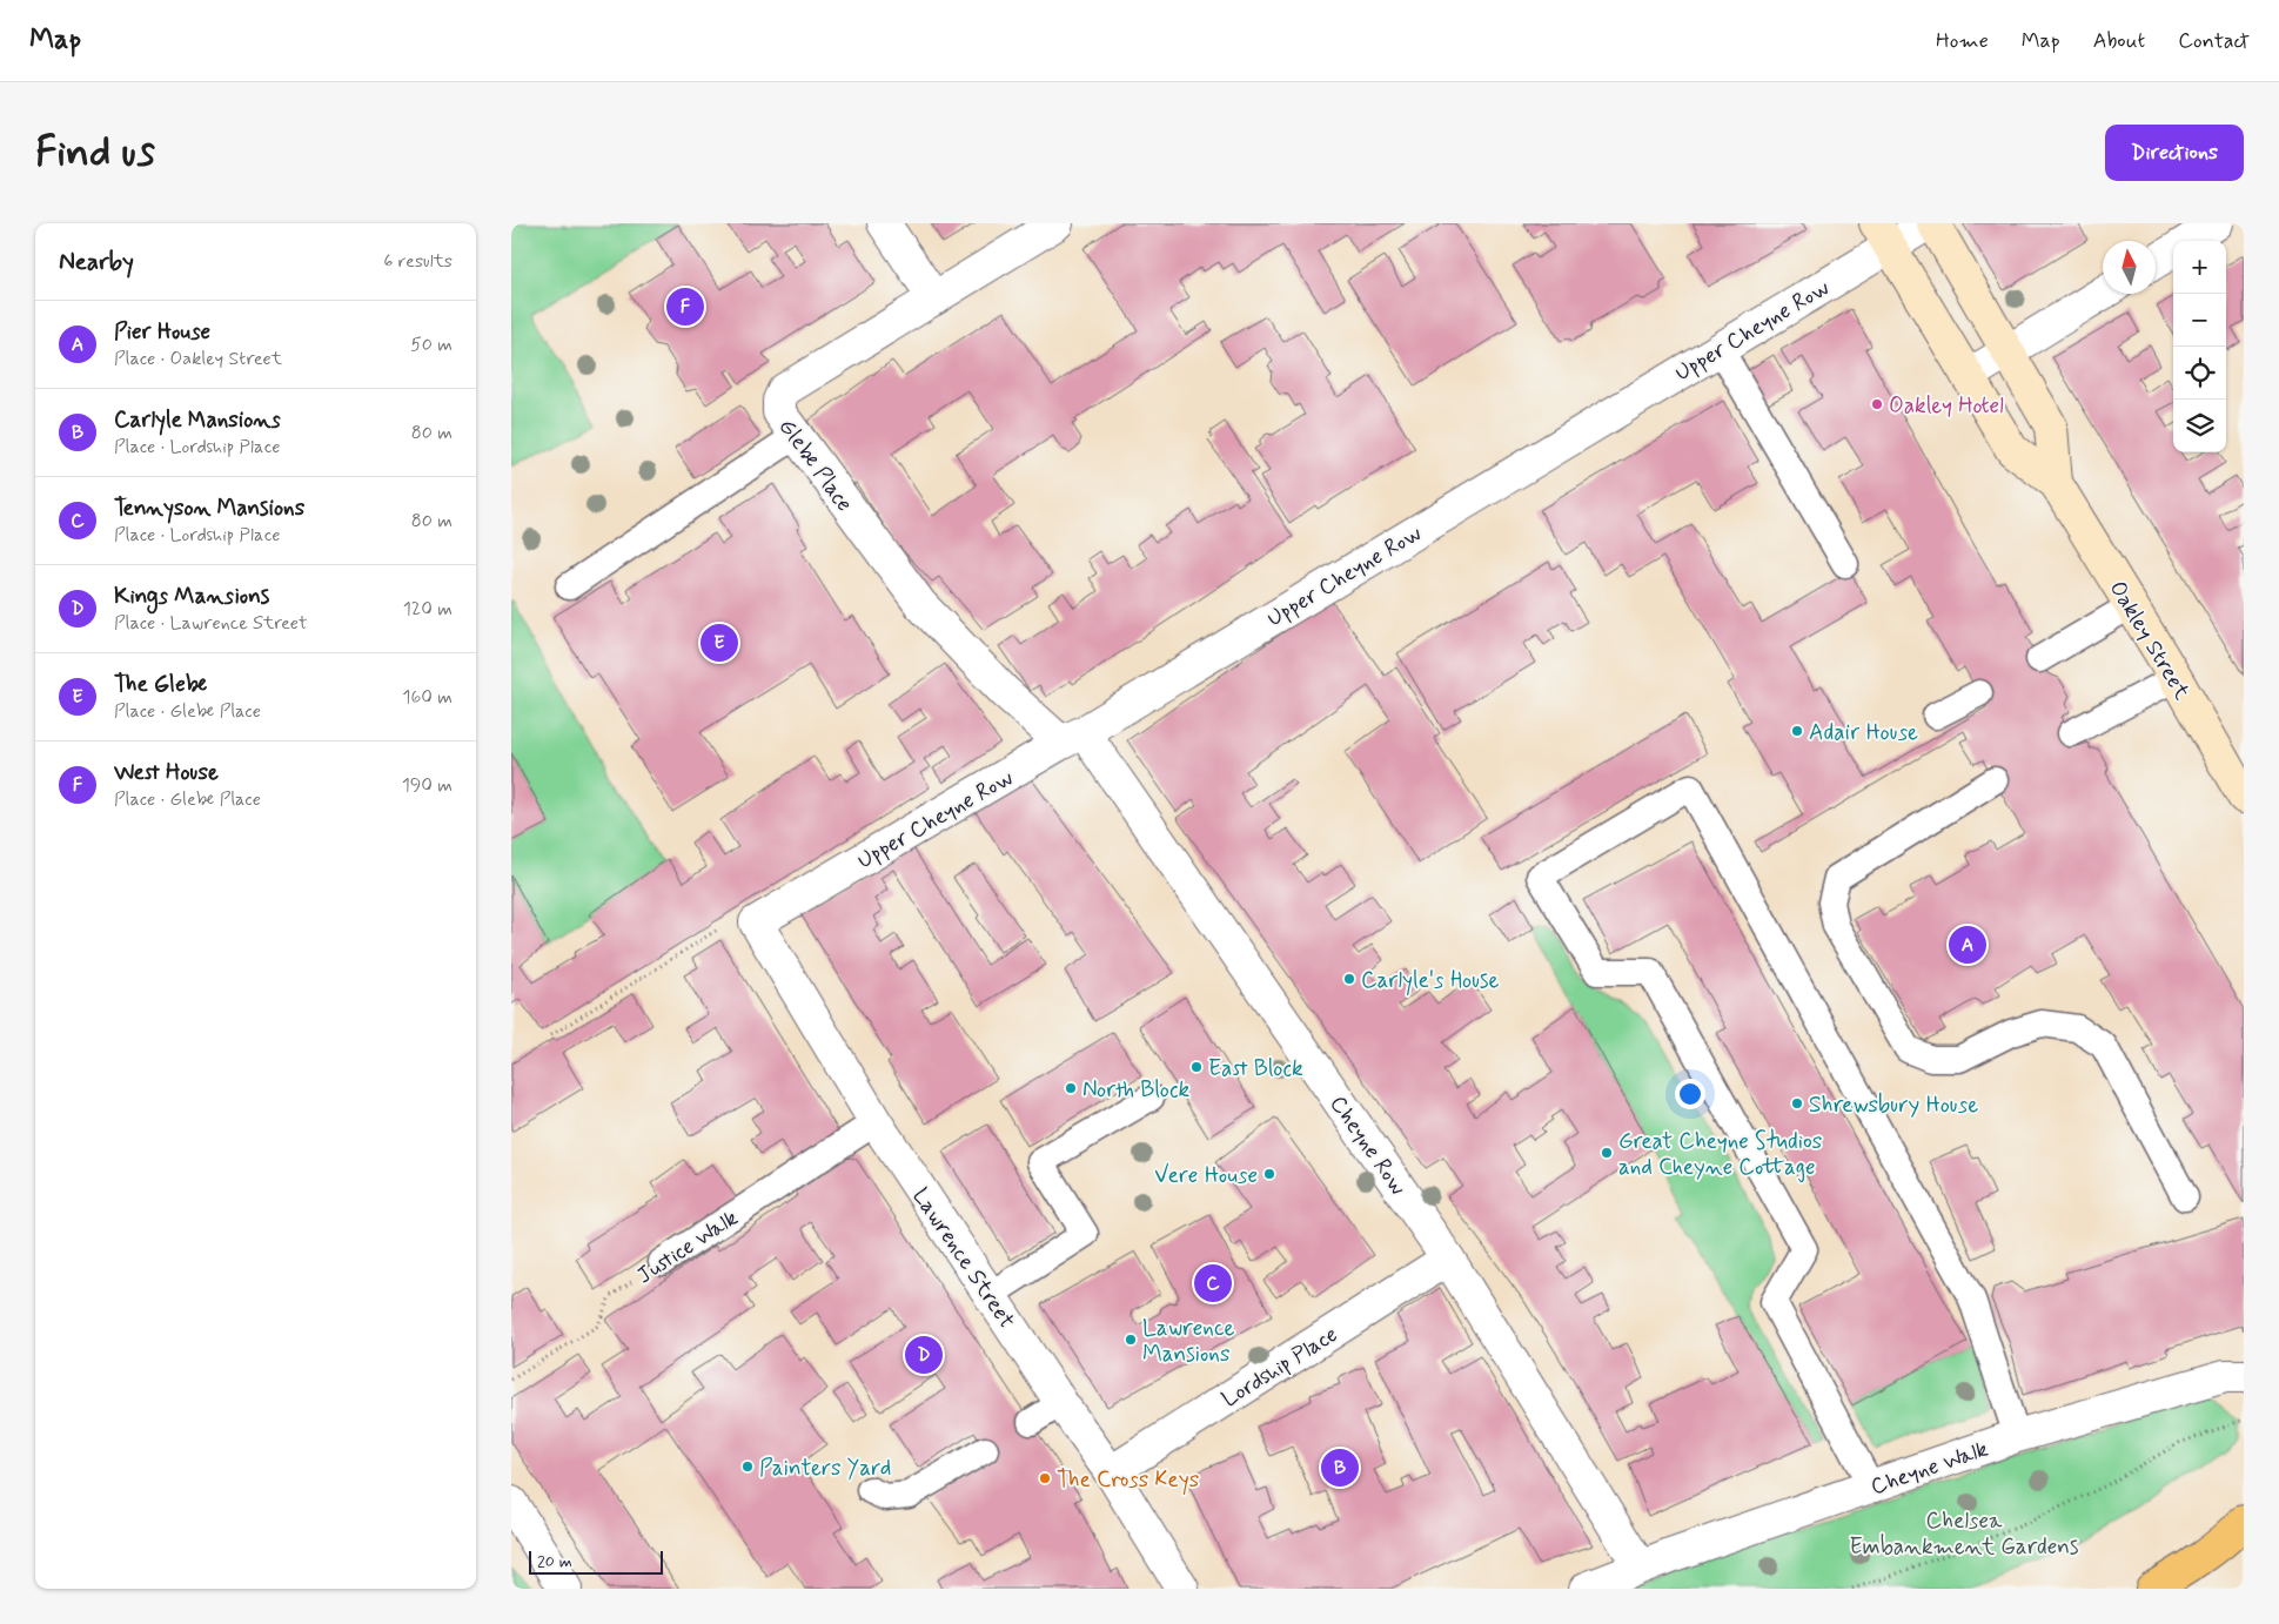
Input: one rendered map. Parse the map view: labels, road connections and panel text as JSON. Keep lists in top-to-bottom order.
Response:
{
  "streets": {
    "main road": ["Oakley Street"],
    "street": [
      "Upper Cheyne Row",
      "Glebe Place",
      "Cheyne Row",
      "Lawrence Street",
      "Lordship Place",
      "Cheyne Walk"
    ],
    "lane": ["Justice Walk"]
  },
  "crossings": [
    ["Upper Cheyne Row", "Glebe Place"],
    ["Upper Cheyne Row", "Oakley Street"],
    ["Upper Cheyne Row", "Cheyne Row"],
    ["Upper Cheyne Row", "Lawrence Street"],
    ["Glebe Place", "Cheyne Row"],
    ["Cheyne Row", "Lordship Place"],
    ["Cheyne Row", "Cheyne Walk"],
    ["Justice Walk", "Lawrence Street"],
    ["Lawrence Street", "Lordship Place"]
  ],
  "parks": ["Chelsea Embankment Gardens"],
  "places": [
    "Oakley Hotel",
    "Adair House",
    "Carlyle's House",
    "East Block",
    "North Block",
    "Shrewsbury House",
    "Great Cheyne Studios and Cheyne Cottage",
    "Vere House",
    "Lawrence Mansions",
    "Painters Yard",
    "The Cross Keys"
  ],
  "scale_bar": "20 m",
  "north": "top",
  "page": {
    "header": "Map",
    "nav": [
      "Home",
      "Map",
      "About",
      "Contact"
    ],
    "buttons": "Directions",
    "title": "Find us",
    "heading": ["Nearby", "6 results"],
    "map_buttons": ["+", "−"],
    "pins": [
      "F",
      "E",
      "A",
      "C",
      "D",
      "B"
    ],
    "list": [
      {
        "mark": "A",
        "name": "Pier House",
        "note": "Place · Oakley Street",
        "value": "50 m"
      },
      {
        "mark": "B",
        "name": "Carlyle Mansions",
        "note": "Place · Lordship Place",
        "value": "80 m"
      },
      {
        "mark": "C",
        "name": "Tennyson Mansions",
        "note": "Place · Lordship Place",
        "value": "80 m"
      },
      {
        "mark": "D",
        "name": "Kings Mansions",
        "note": "Place · Lawrence Street",
        "value": "120 m"
      },
      {
        "mark": "E",
        "name": "The Glebe",
        "note": "Place · Glebe Place",
        "value": "160 m"
      },
      {
        "mark": "F",
        "name": "West House",
        "note": "Place · Glebe Place",
        "value": "190 m"
      }
    ],
    "scale": "20 m"
  }
}
